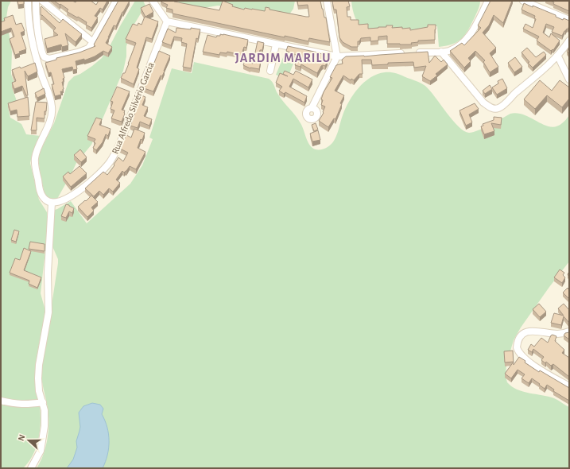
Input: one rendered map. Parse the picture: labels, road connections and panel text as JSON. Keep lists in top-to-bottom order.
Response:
{
  "streets": {
    "street": ["Rua Alfredo Silvério Garcia"]
  },
  "districts": ["JARDIM MARILU"],
  "north": "left"
}
